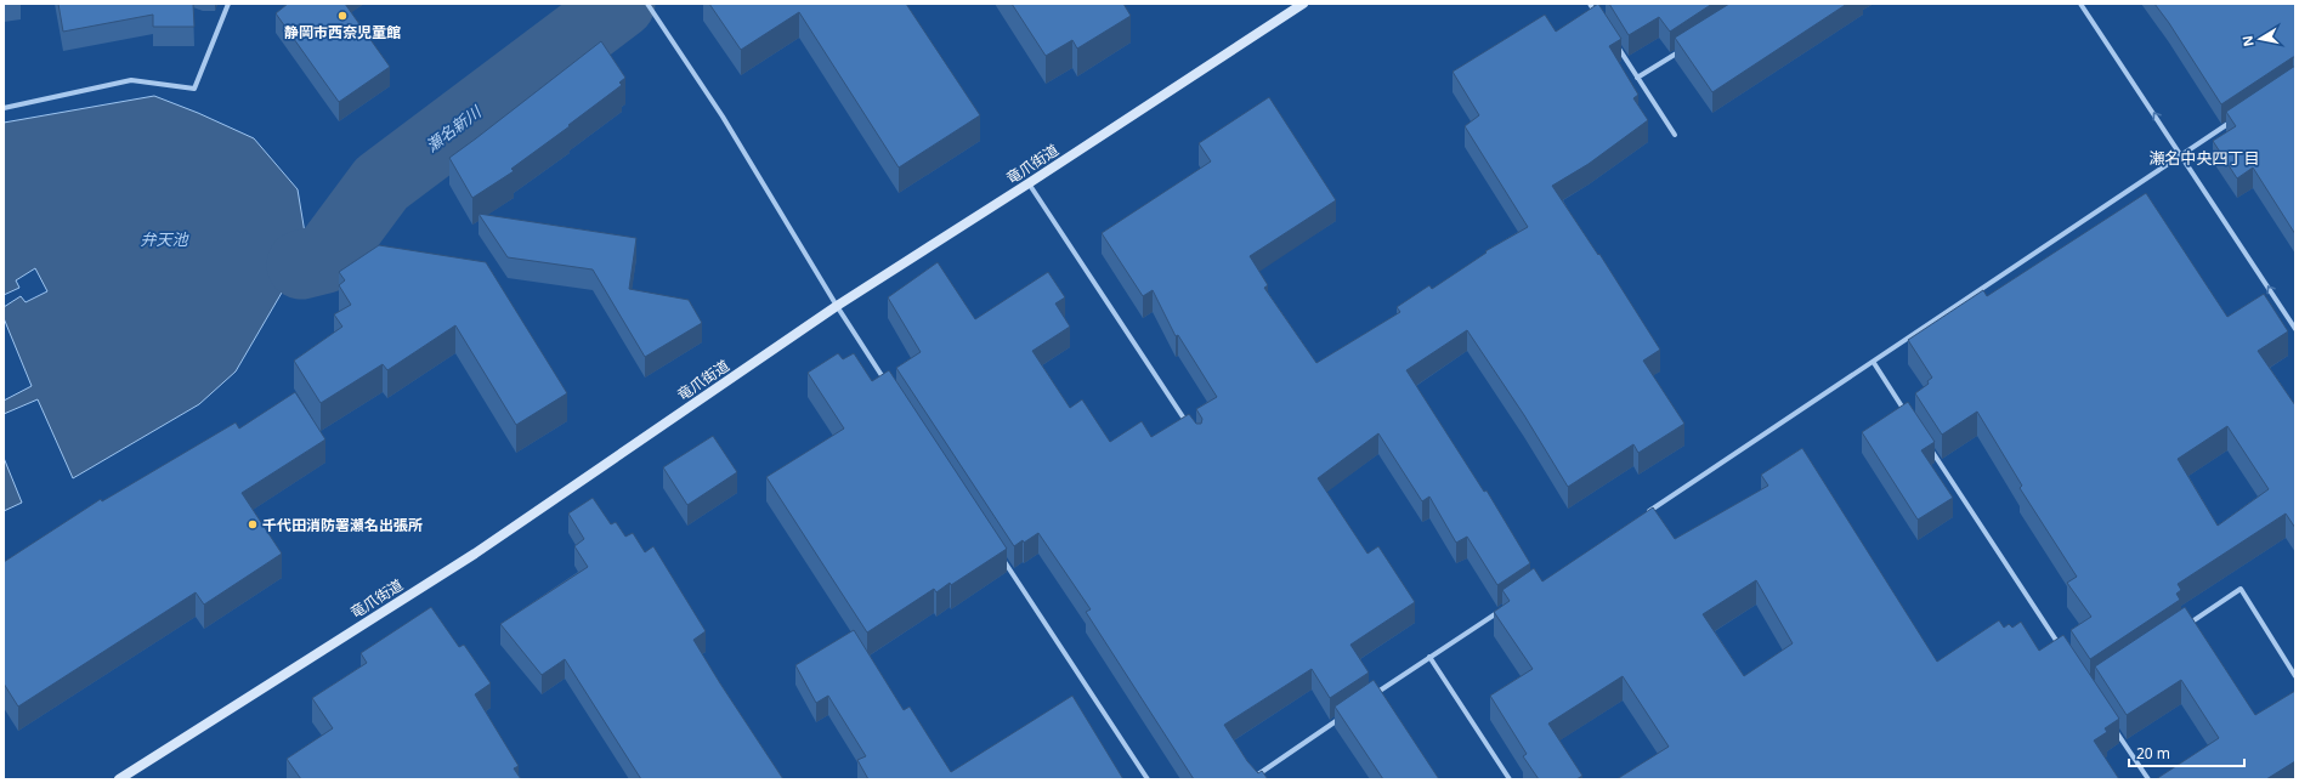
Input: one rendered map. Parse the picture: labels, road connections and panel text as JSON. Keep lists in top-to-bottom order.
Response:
{
  "streets": {
    "main road": ["竜爪街道"]
  },
  "districts": ["瀬名中央四丁目"],
  "water": ["瀬名新川", "弁天池"],
  "places": ["静岡市西奈児童館", "千代田消防署瀬名出張所"],
  "scale_bar": "20 m",
  "north": "left"
}
